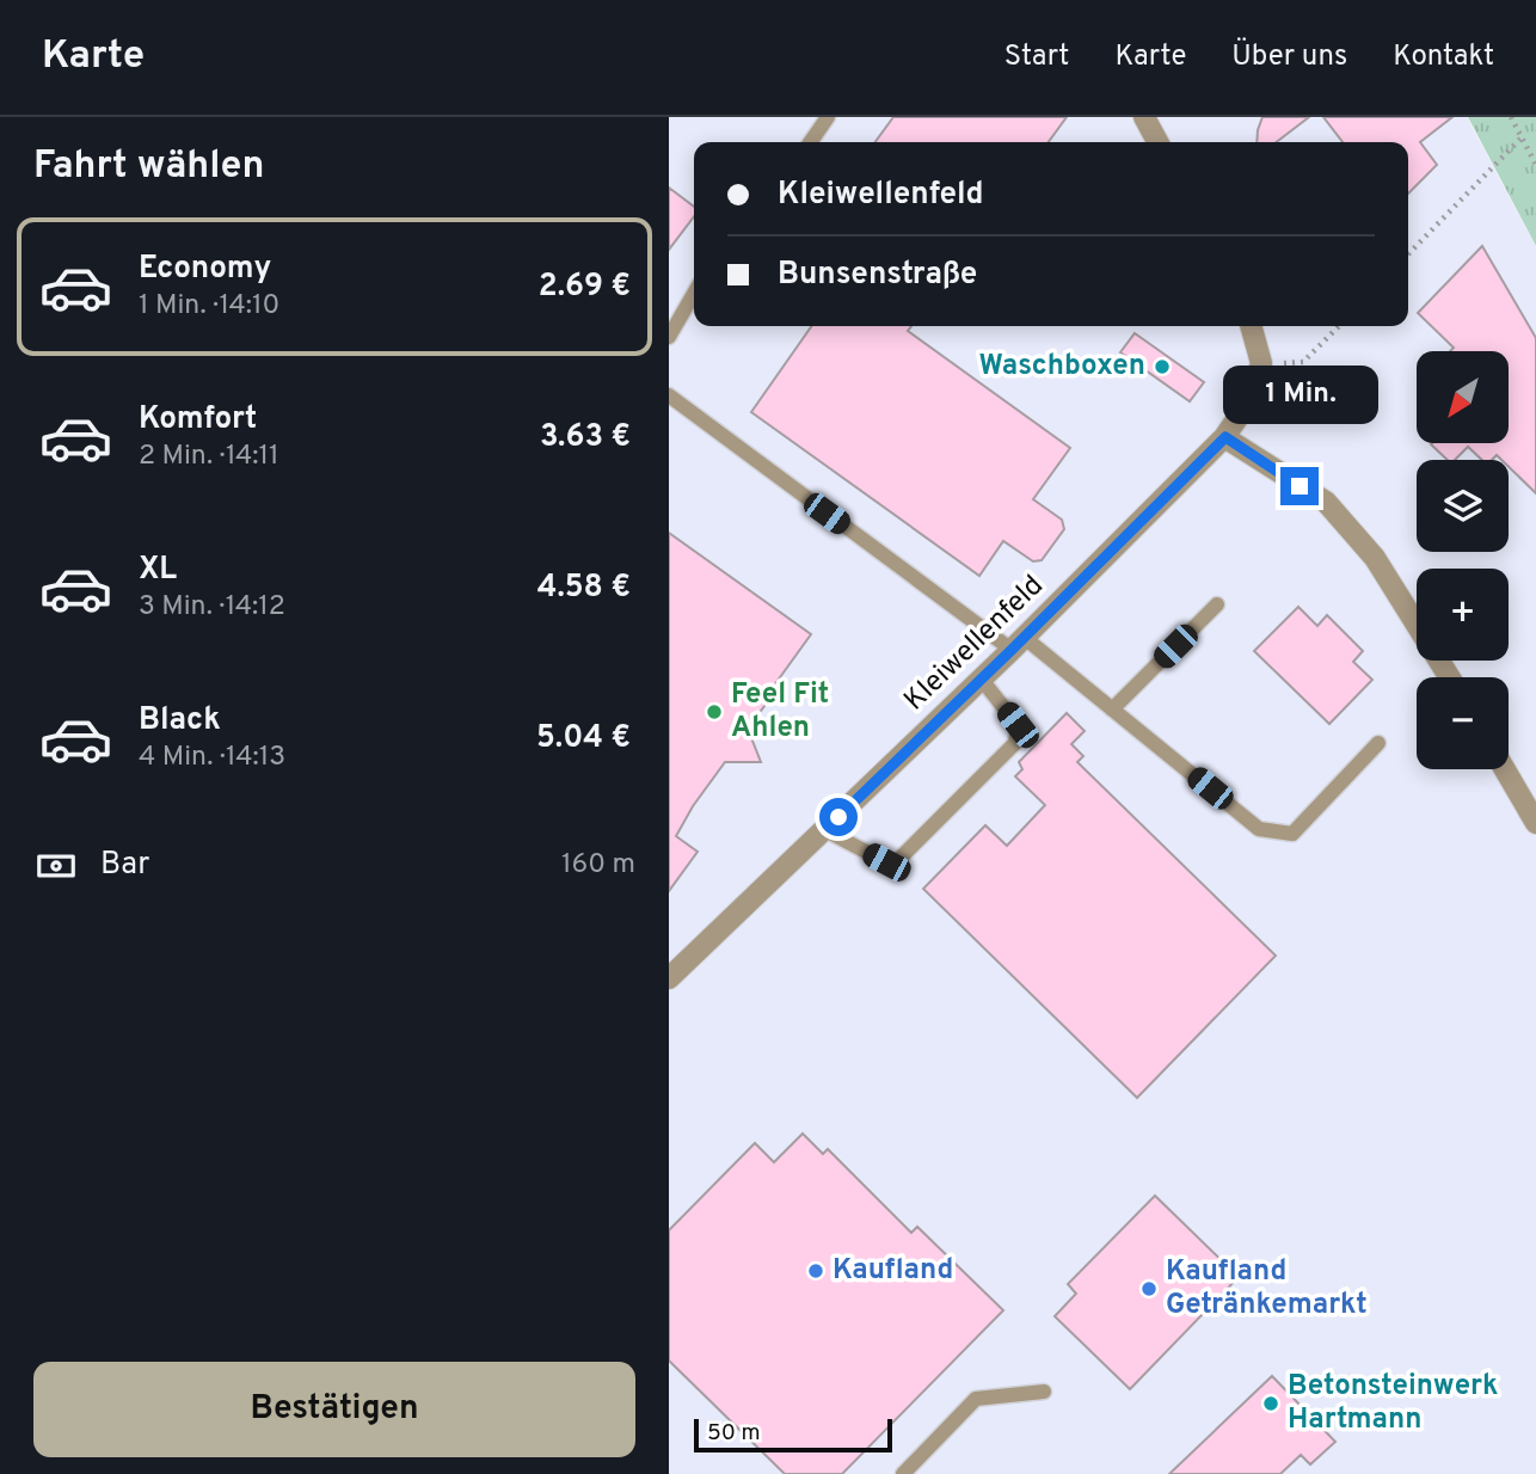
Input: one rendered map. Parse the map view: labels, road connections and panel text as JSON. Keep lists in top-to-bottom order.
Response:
{
  "streets": {
    "street": ["Kleiwellenfeld"]
  },
  "places": [
    "Waschboxen",
    "Feel Fit Ahlen",
    "Kaufland",
    "Kaufland Getränkemarkt",
    "Betonsteinwerk Hartmann"
  ],
  "scale_bar": "50 m",
  "north": "bottom left",
  "page": {
    "header": "Karte",
    "nav": [
      "Start",
      "Karte",
      "Über uns",
      "Kontakt"
    ],
    "heading": "Fahrt wählen",
    "banner": ["Kleiwellenfeld", "Bunsenstraße"],
    "list": [
      {
        "name": "Economy",
        "note": "1 Min. · 14:10",
        "value": "2.69 €"
      },
      {
        "name": "Komfort",
        "note": "2 Min. · 14:11",
        "value": "3.63 €"
      },
      {
        "name": "XL",
        "note": "3 Min. · 14:12",
        "value": "4.58 €"
      },
      {
        "name": "Black",
        "note": "4 Min. · 14:13",
        "value": "5.04 €"
      }
    ],
    "map_buttons": ["+", "−"],
    "bubble": "1 Min.",
    "pay": ["Bar", "160 m"],
    "buttons": "Bestätigen",
    "scale": "50 m"
  }
}
